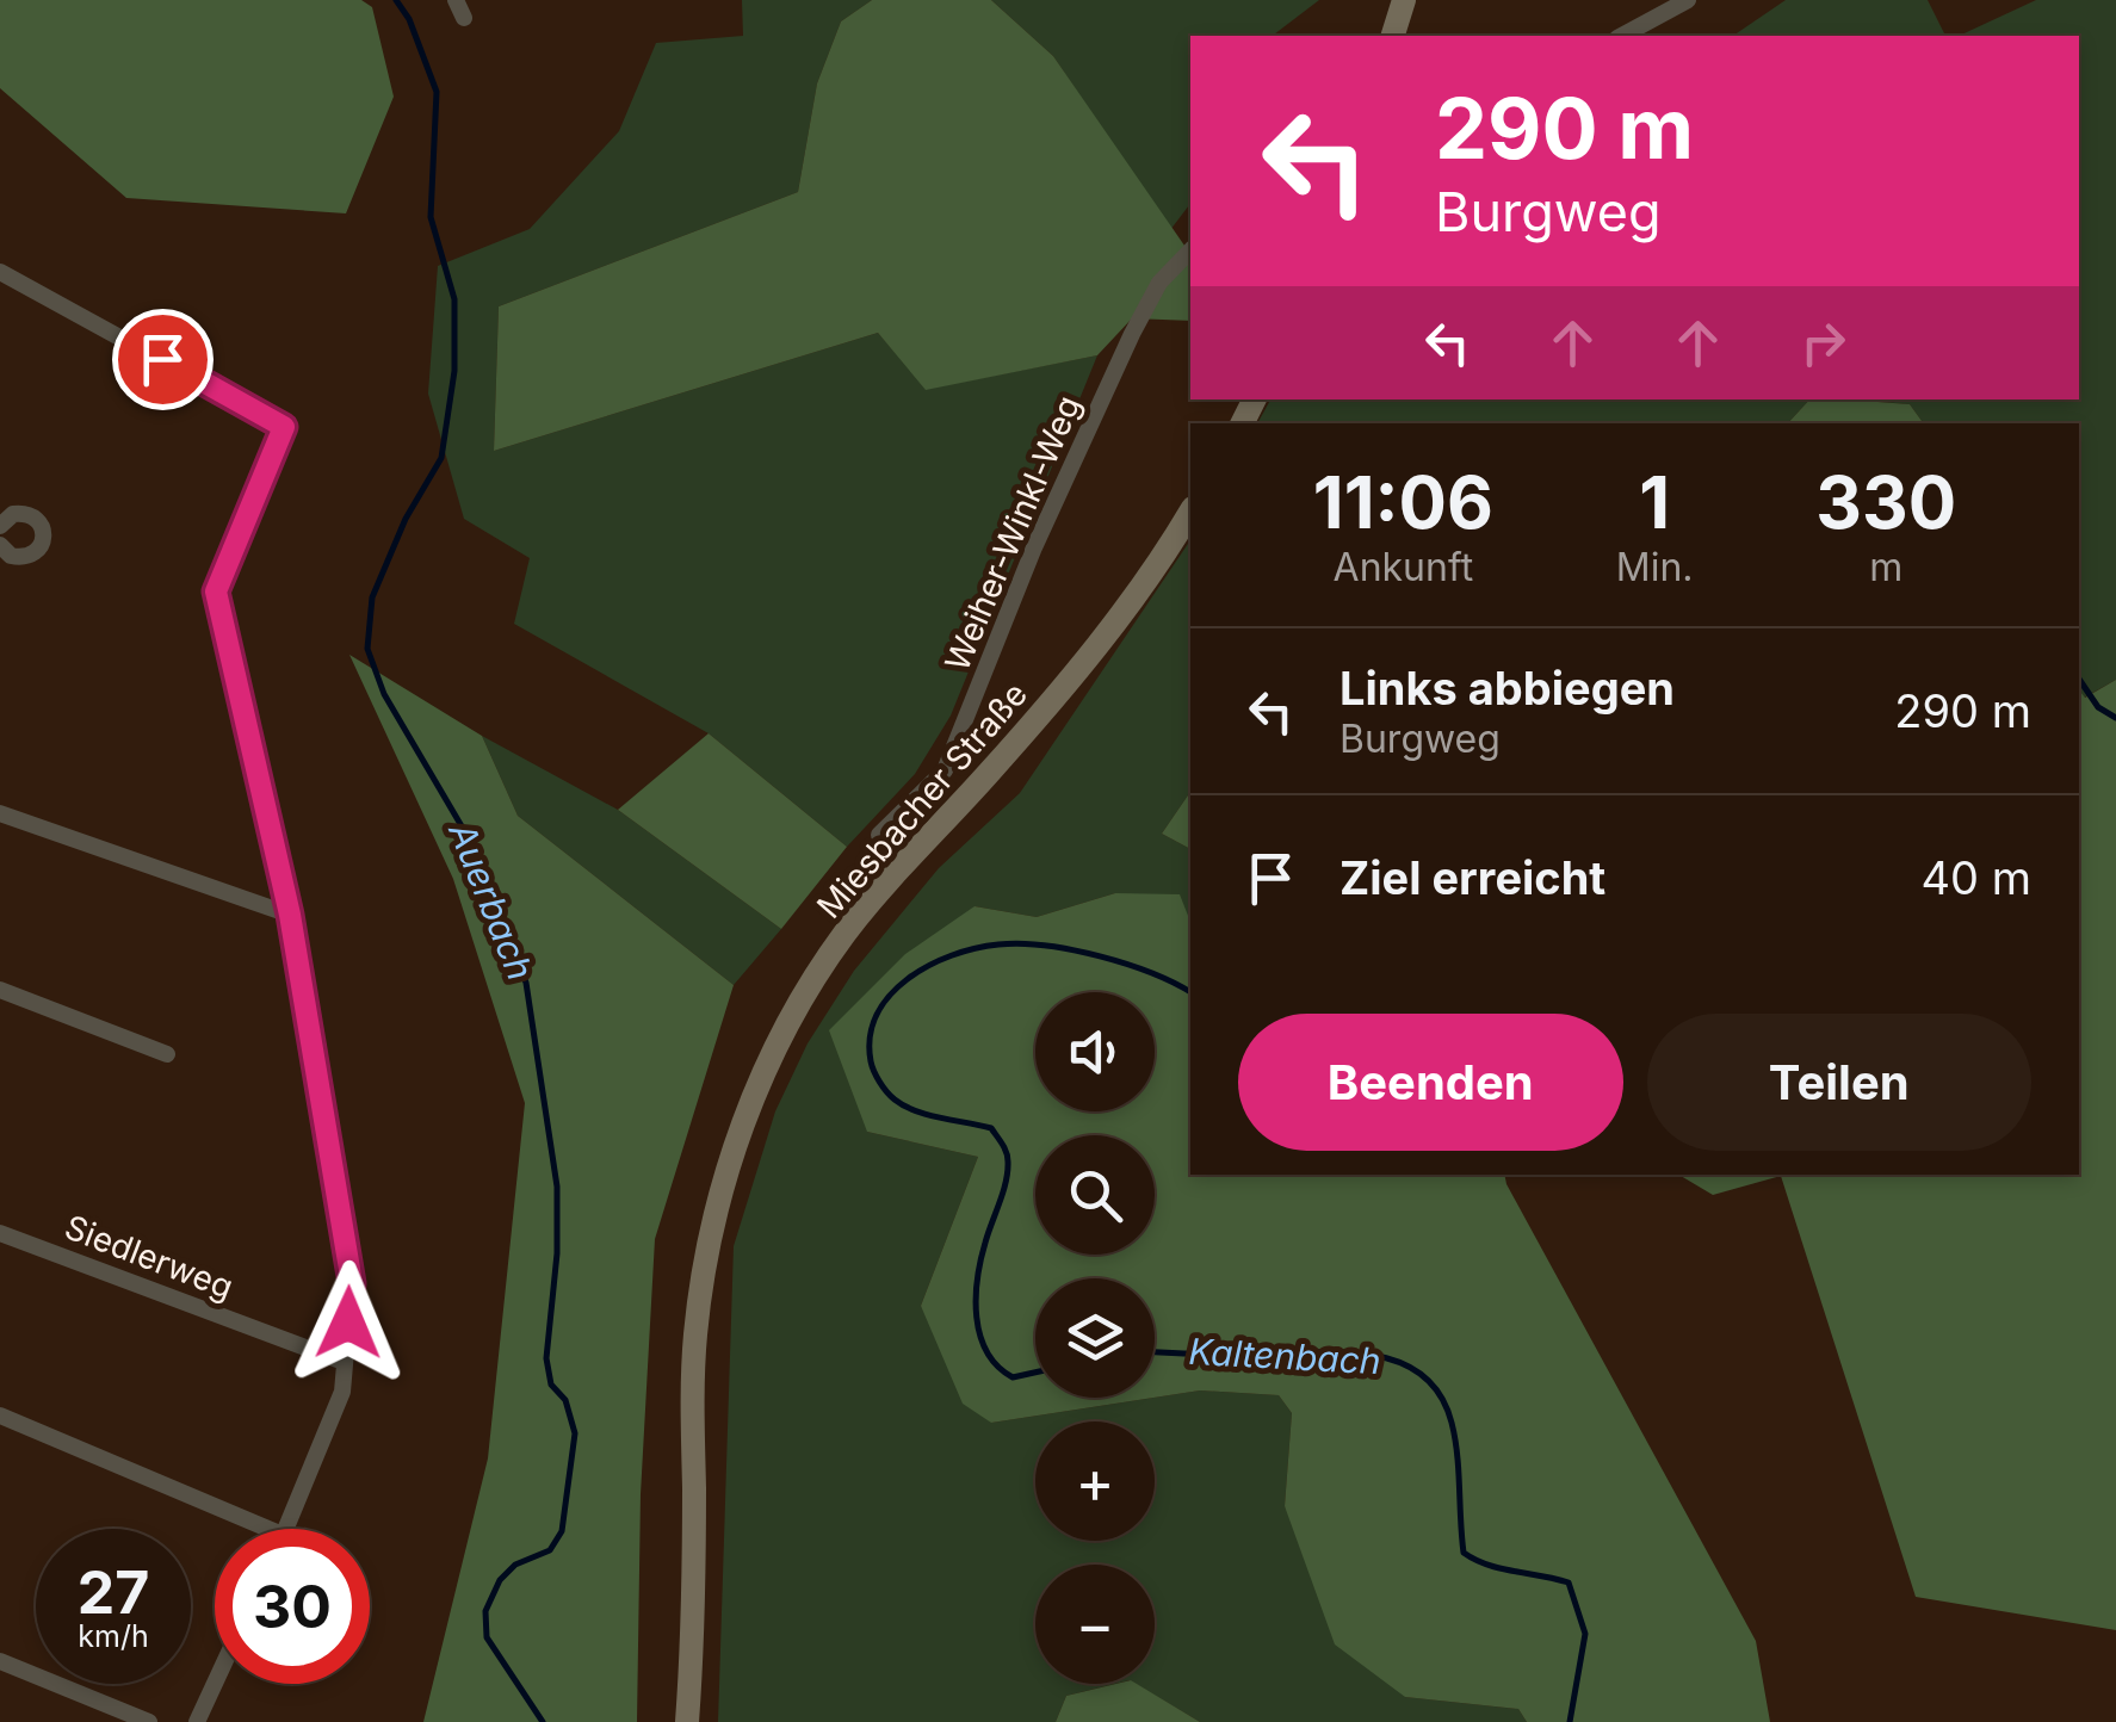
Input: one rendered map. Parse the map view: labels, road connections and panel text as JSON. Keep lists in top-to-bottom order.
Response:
{
  "streets": {
    "main road": ["Miesbacher Straße"],
    "street": ["Weiher-Winkl-Weg", "Siedlerweg"]
  },
  "water": ["Auerbach", "Kaltenbach"],
  "page": {
    "turn": ["290 m", "Burgweg"],
    "eta": [
      "11:06",
      "Ankunft",
      "1",
      "Min.",
      "330",
      "m"
    ],
    "list": [
      {
        "name": "Links abbiegen",
        "note": "Burgweg",
        "value": "290 m"
      },
      {
        "name": "Ziel erreicht",
        "value": "40 m"
      }
    ],
    "buttons": ["Beenden", "Teilen"],
    "map_buttons": ["+", "−"],
    "speed": "27 km/h",
    "limit": "30"
  }
}
